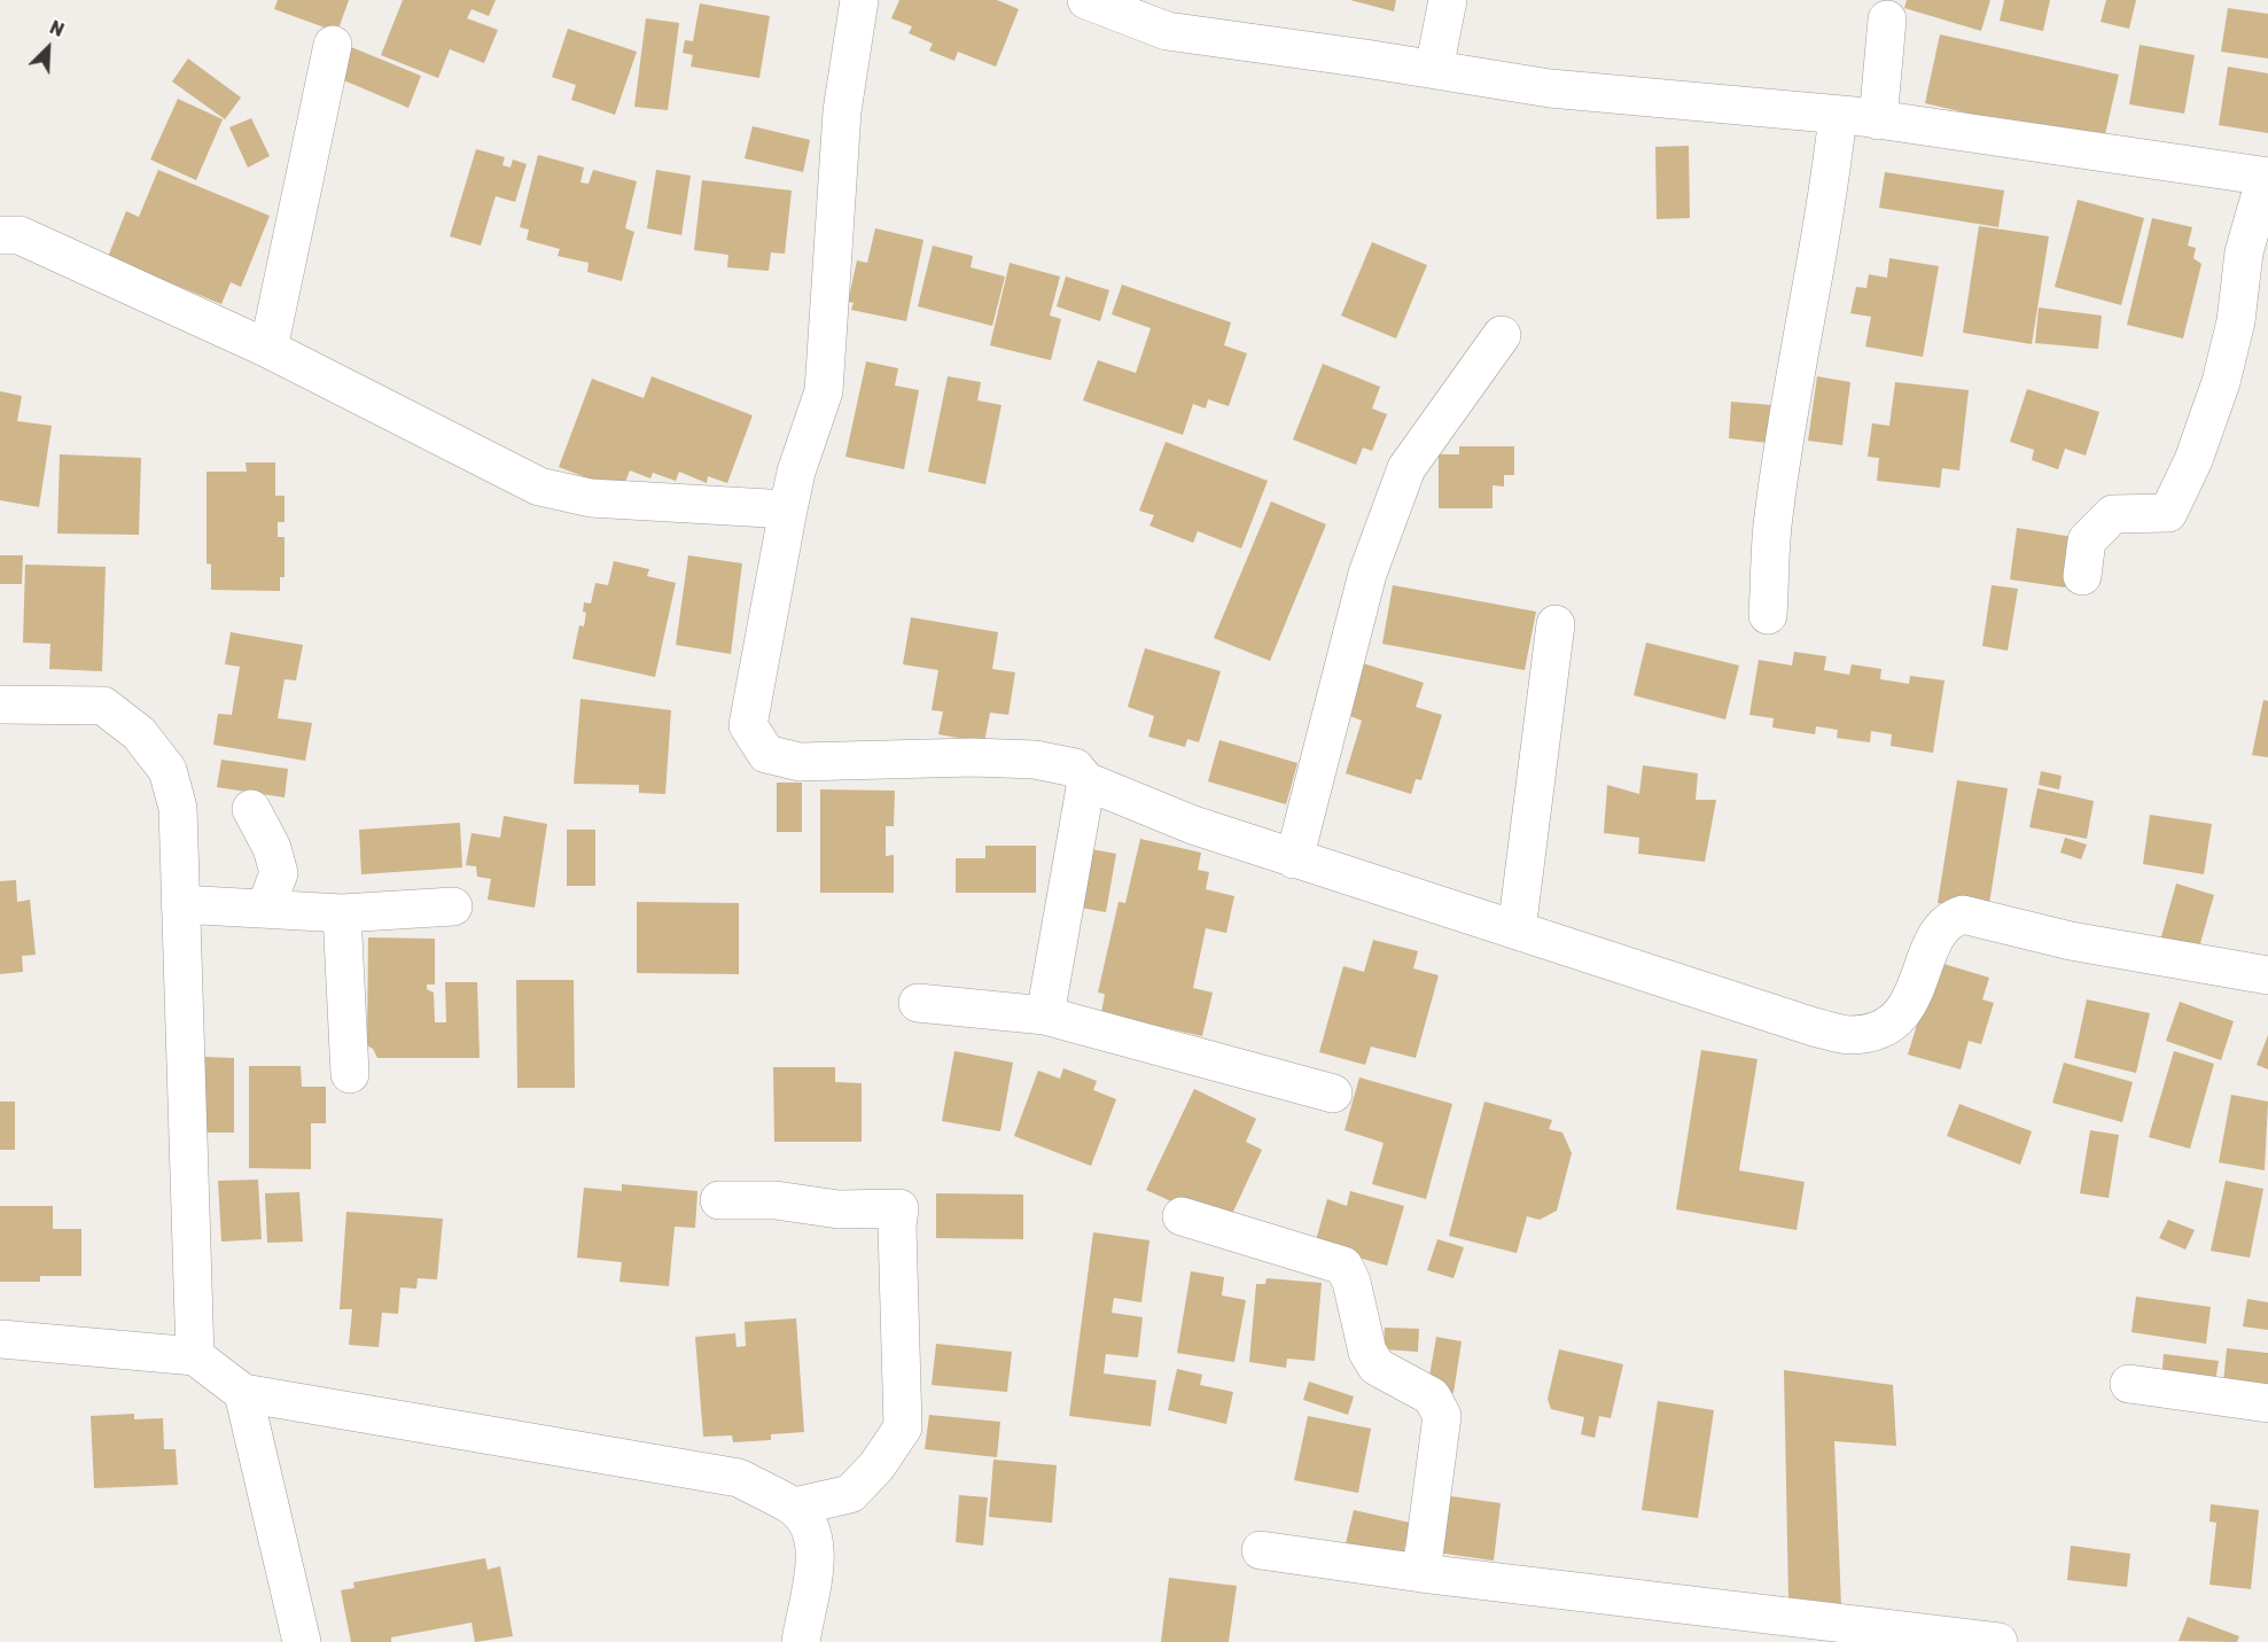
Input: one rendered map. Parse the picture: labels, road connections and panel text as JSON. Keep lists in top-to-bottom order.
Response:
{
  "north": "top right"
}
